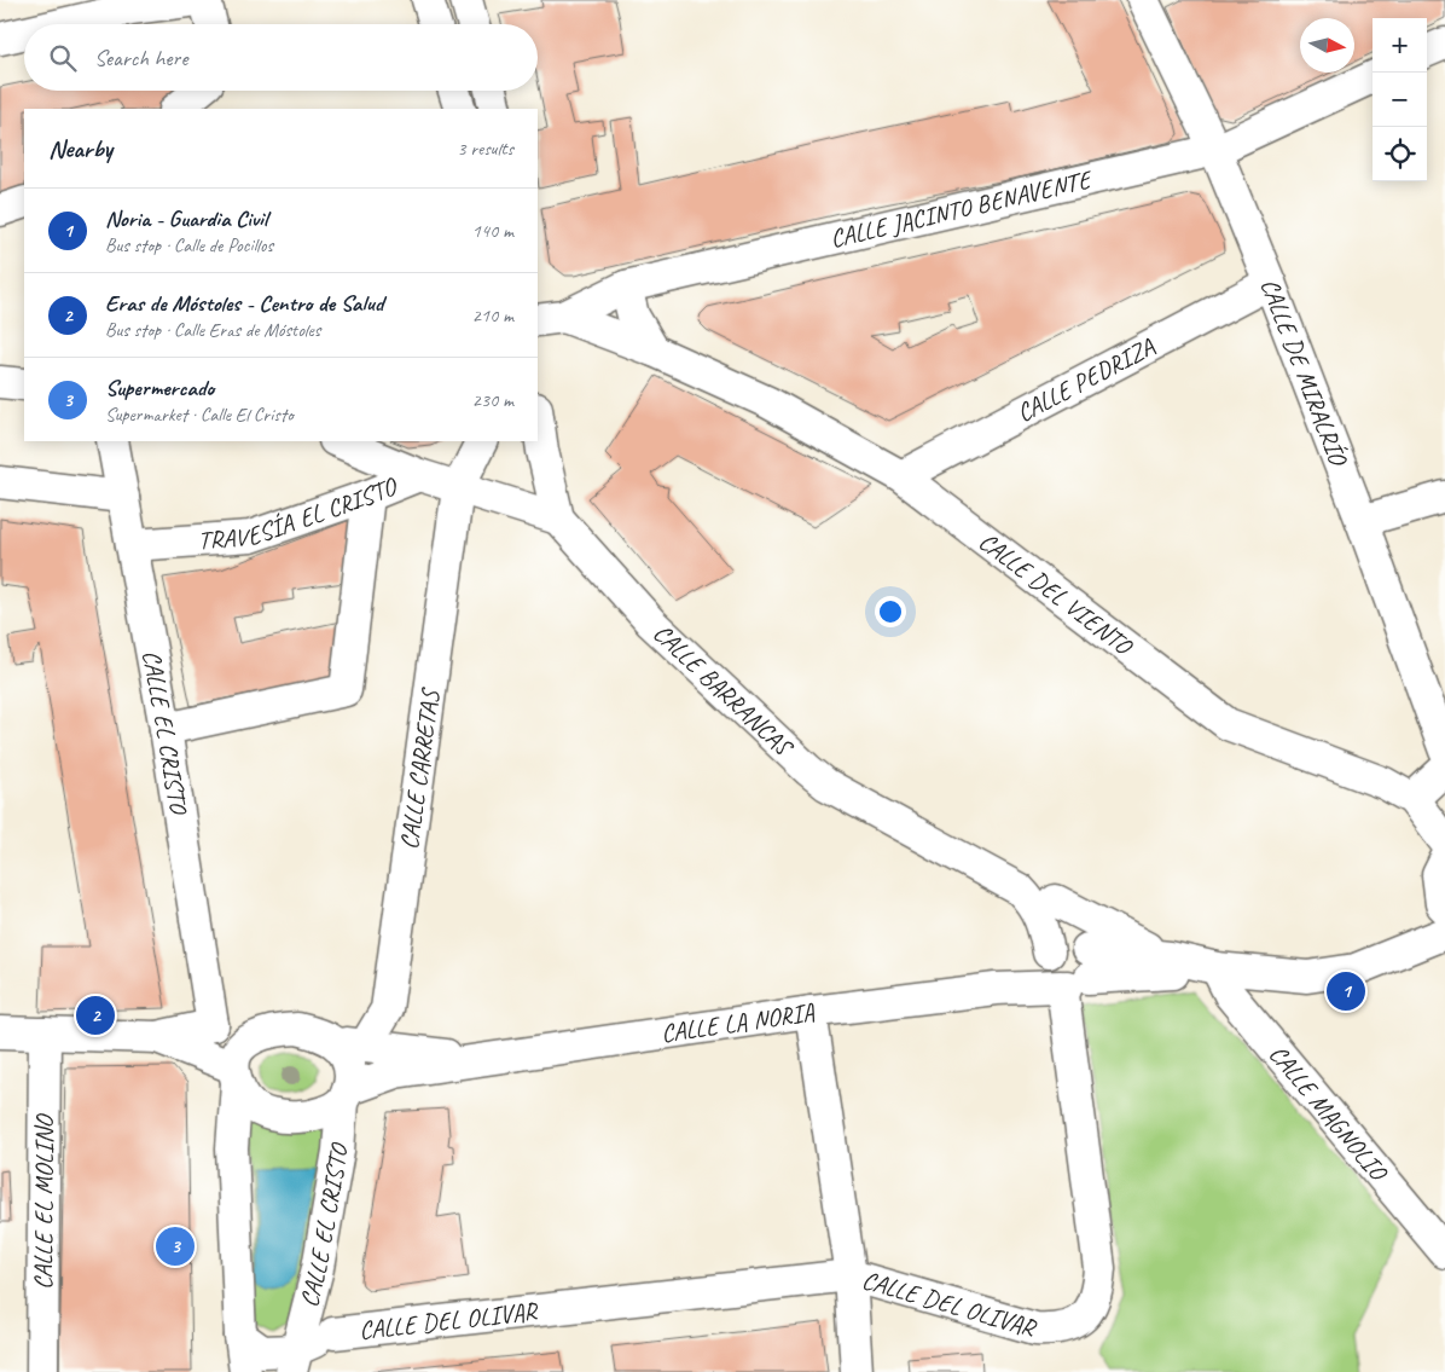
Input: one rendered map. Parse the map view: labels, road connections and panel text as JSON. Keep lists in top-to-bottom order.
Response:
{
  "streets": {
    "street": [
      "CALLE JACINTO BENAVENTE",
      "CALLE DE MIRALRÍO",
      "CALLE PEDRIZA",
      "TRAVESÍA EL CRISTO",
      "CALLE DEL VIENTO",
      "CALLE BARRANCAS",
      "CALLE EL CRISTO",
      "CALLE CARRETAS",
      "CALLE LA NORIA",
      "CALLE MAGNOLIO",
      "CALLE EL MOLINO",
      "CALLE DEL OLIVAR"
    ]
  },
  "crossings": [
    ["CALLE JACINTO BENAVENTE", "CALLE DE MIRALRÍO"],
    ["CALLE JACINTO BENAVENTE", "CALLE DEL VIENTO"],
    ["CALLE DE MIRALRÍO", "CALLE PEDRIZA"],
    ["CALLE PEDRIZA", "CALLE DEL VIENTO"],
    ["TRAVESÍA EL CRISTO", "CALLE BARRANCAS"],
    ["TRAVESÍA EL CRISTO", "CALLE EL CRISTO"],
    ["TRAVESÍA EL CRISTO", "CALLE CARRETAS"],
    ["CALLE BARRANCAS", "CALLE LA NORIA"],
    ["CALLE BARRANCAS", "CALLE DEL OLIVAR"],
    ["CALLE EL CRISTO", "CALLE CARRETAS"],
    ["CALLE EL CRISTO", "CALLE LA NORIA"],
    ["CALLE EL CRISTO", "CALLE DEL OLIVAR"],
    ["CALLE CARRETAS", "CALLE LA NORIA"],
    ["CALLE LA NORIA", "CALLE DEL OLIVAR"]
  ],
  "north": "right",
  "page": {
    "map_buttons": ["+", "−"],
    "search": "Search here",
    "heading": ["Nearby", "3 results"],
    "list": [
      {
        "mark": "1",
        "name": "Noria - Guardia Civil",
        "note": "Bus stop · Calle de Pocillos",
        "value": "140 m"
      },
      {
        "mark": "2",
        "name": "Eras de Móstoles - Centro de Salud",
        "note": "Bus stop · Calle Eras de Móstoles",
        "value": "210 m"
      },
      {
        "mark": "3",
        "name": "Supermercado",
        "note": "Supermarket · Calle El Cristo",
        "value": "230 m"
      }
    ],
    "pins": ["1", "2", "3"]
  }
}
